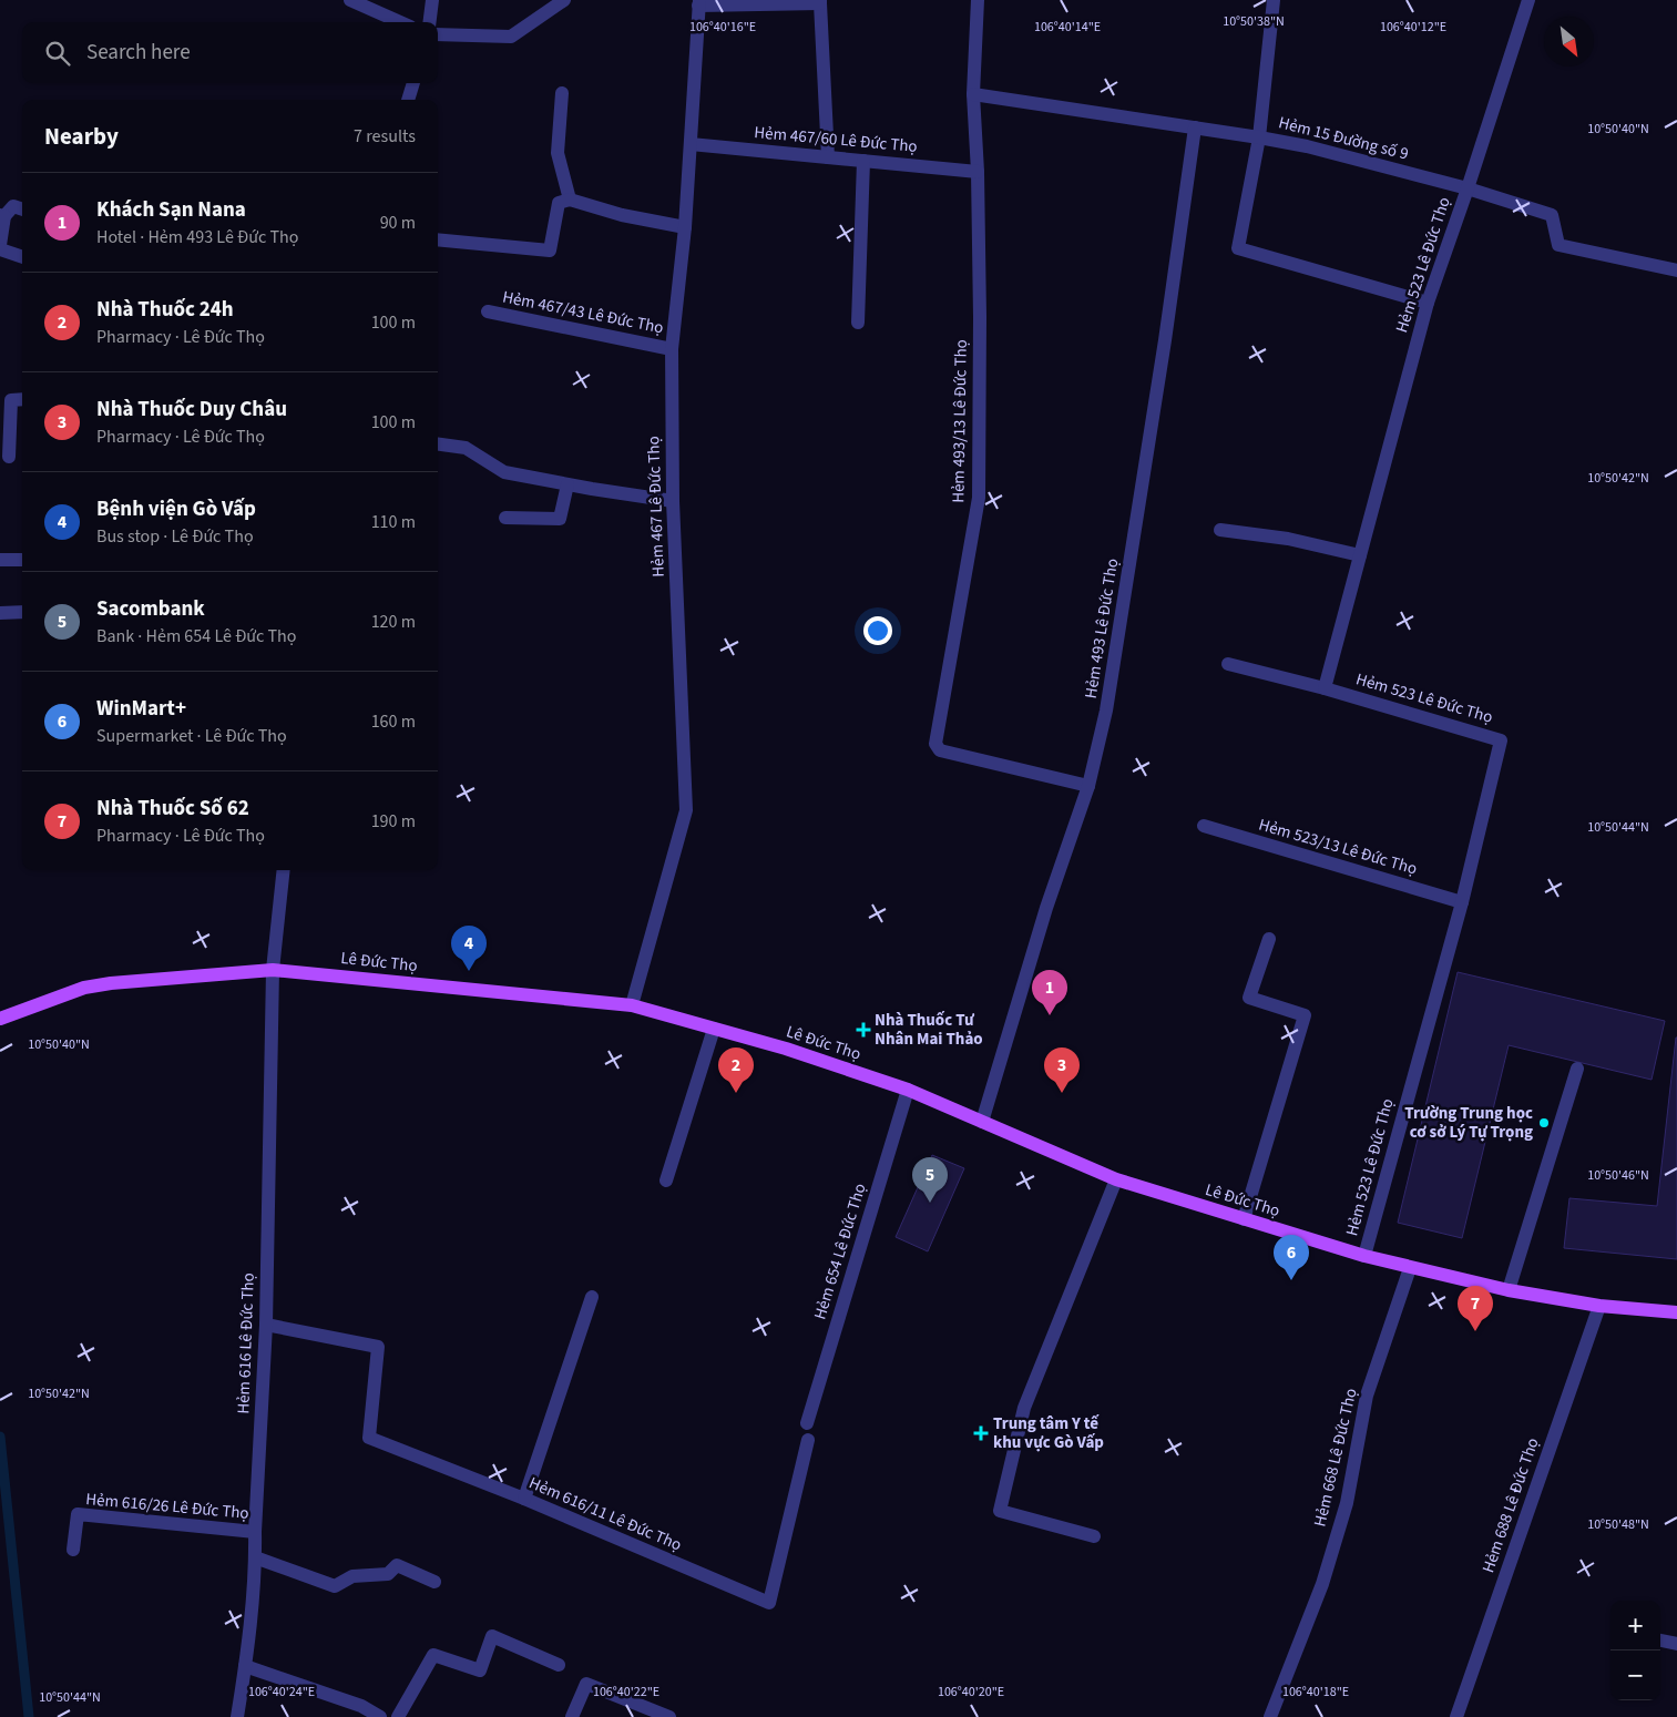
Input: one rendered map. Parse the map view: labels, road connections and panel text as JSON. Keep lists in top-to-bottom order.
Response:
{
  "streets": {
    "main road": ["Lê Đức Thọ"],
    "street": [
      "Hẻm 15 Đường số 9",
      "Hẻm 467/60 Lê Đức Thọ",
      "Hẻm 523 Lê Đức Thọ",
      "Hẻm 467/43 Lê Đức Thọ",
      "Hẻm 493/13 Lê Đức Thọ",
      "Hẻm 467 Lê Đức Thọ",
      "Hẻm 493 Lê Đức Thọ",
      "Hẻm 523/13 Lê Đức Thọ",
      "Hẻm 654 Lê Đức Thọ",
      "Hẻm 616 Lê Đức Thọ",
      "Hẻm 668 Lê Đức Thọ",
      "Hẻm 688 Lê Đức Thọ",
      "Hẻm 616/26 Lê Đức Thọ",
      "Hẻm 616/11 Lê Đức Thọ"
    ]
  },
  "crossings": [
    ["Hẻm 15 Đường số 9", "Hẻm 523 Lê Đức Thọ"],
    ["Hẻm 15 Đường số 9", "Hẻm 493/13 Lê Đức Thọ"],
    ["Hẻm 15 Đường số 9", "Hẻm 493 Lê Đức Thọ"],
    ["Hẻm 467/60 Lê Đức Thọ", "Hẻm 493/13 Lê Đức Thọ"],
    ["Hẻm 467/60 Lê Đức Thọ", "Hẻm 467 Lê Đức Thọ"],
    ["Hẻm 523 Lê Đức Thọ", "Hẻm 523/13 Lê Đức Thọ"],
    ["Hẻm 523 Lê Đức Thọ", "Lê Đức Thọ"],
    ["Hẻm 467/43 Lê Đức Thọ", "Hẻm 467 Lê Đức Thọ"],
    ["Hẻm 493/13 Lê Đức Thọ", "Hẻm 493 Lê Đức Thọ"],
    ["Hẻm 467 Lê Đức Thọ", "Lê Đức Thọ"],
    ["Hẻm 493 Lê Đức Thọ", "Lê Đức Thọ"],
    ["Lê Đức Thọ", "Hẻm 654 Lê Đức Thọ"],
    ["Lê Đức Thọ", "Hẻm 616 Lê Đức Thọ"],
    ["Lê Đức Thọ", "Hẻm 668 Lê Đức Thọ"],
    ["Lê Đức Thọ", "Hẻm 688 Lê Đức Thọ"],
    ["Hẻm 616 Lê Đức Thọ", "Hẻm 616/26 Lê Đức Thọ"],
    ["Hẻm 616 Lê Đức Thọ", "Hẻm 616/11 Lê Đức Thọ"]
  ],
  "places": {
    "health": ["Nhà Thuốc Tư Nhân Mai Thảo", "Trung tâm Y tế khu vực Gò Vấp"],
    "other": ["Trường Trung học cơ sở Lý Tự Trọng"]
  },
  "north": "bottom right",
  "page": {
    "search": "Search here",
    "heading": ["Nearby", "7 results"],
    "list": [
      {
        "mark": "1",
        "name": "Khách Sạn Nana",
        "note": "Hotel · Hẻm 493 Lê Đức Thọ",
        "value": "90 m"
      },
      {
        "mark": "2",
        "name": "Nhà Thuốc 24h",
        "note": "Pharmacy · Lê Đức Thọ",
        "value": "100 m"
      },
      {
        "mark": "3",
        "name": "Nhà Thuốc Duy Châu",
        "note": "Pharmacy · Lê Đức Thọ",
        "value": "100 m"
      },
      {
        "mark": "4",
        "name": "Bệnh viện Gò Vấp",
        "note": "Bus stop · Lê Đức Thọ",
        "value": "110 m"
      },
      {
        "mark": "5",
        "name": "Sacombank",
        "note": "Bank · Hẻm 654 Lê Đức Thọ",
        "value": "120 m"
      },
      {
        "mark": "6",
        "name": "WinMart+",
        "note": "Supermarket · Lê Đức Thọ",
        "value": "160 m"
      },
      {
        "mark": "7",
        "name": "Nhà Thuốc Số 62",
        "note": "Pharmacy · Lê Đức Thọ",
        "value": "190 m"
      }
    ],
    "pins": [
      "4",
      "1",
      "2",
      "3",
      "5",
      "6",
      "7"
    ],
    "map_buttons": ["+", "−"]
  },
  "coordinates": [
    "10°50'38\"N",
    "106°40'16\"E",
    "106°40'14\"E",
    "106°40'12\"E",
    "10°50'40\"N",
    "10°50'42\"N",
    "10°50'44\"N",
    "10°50'46\"N",
    "10°50'48\"N",
    "106°40'24\"E",
    "106°40'22\"E",
    "106°40'20\"E",
    "106°40'18\"E"
  ]
}
